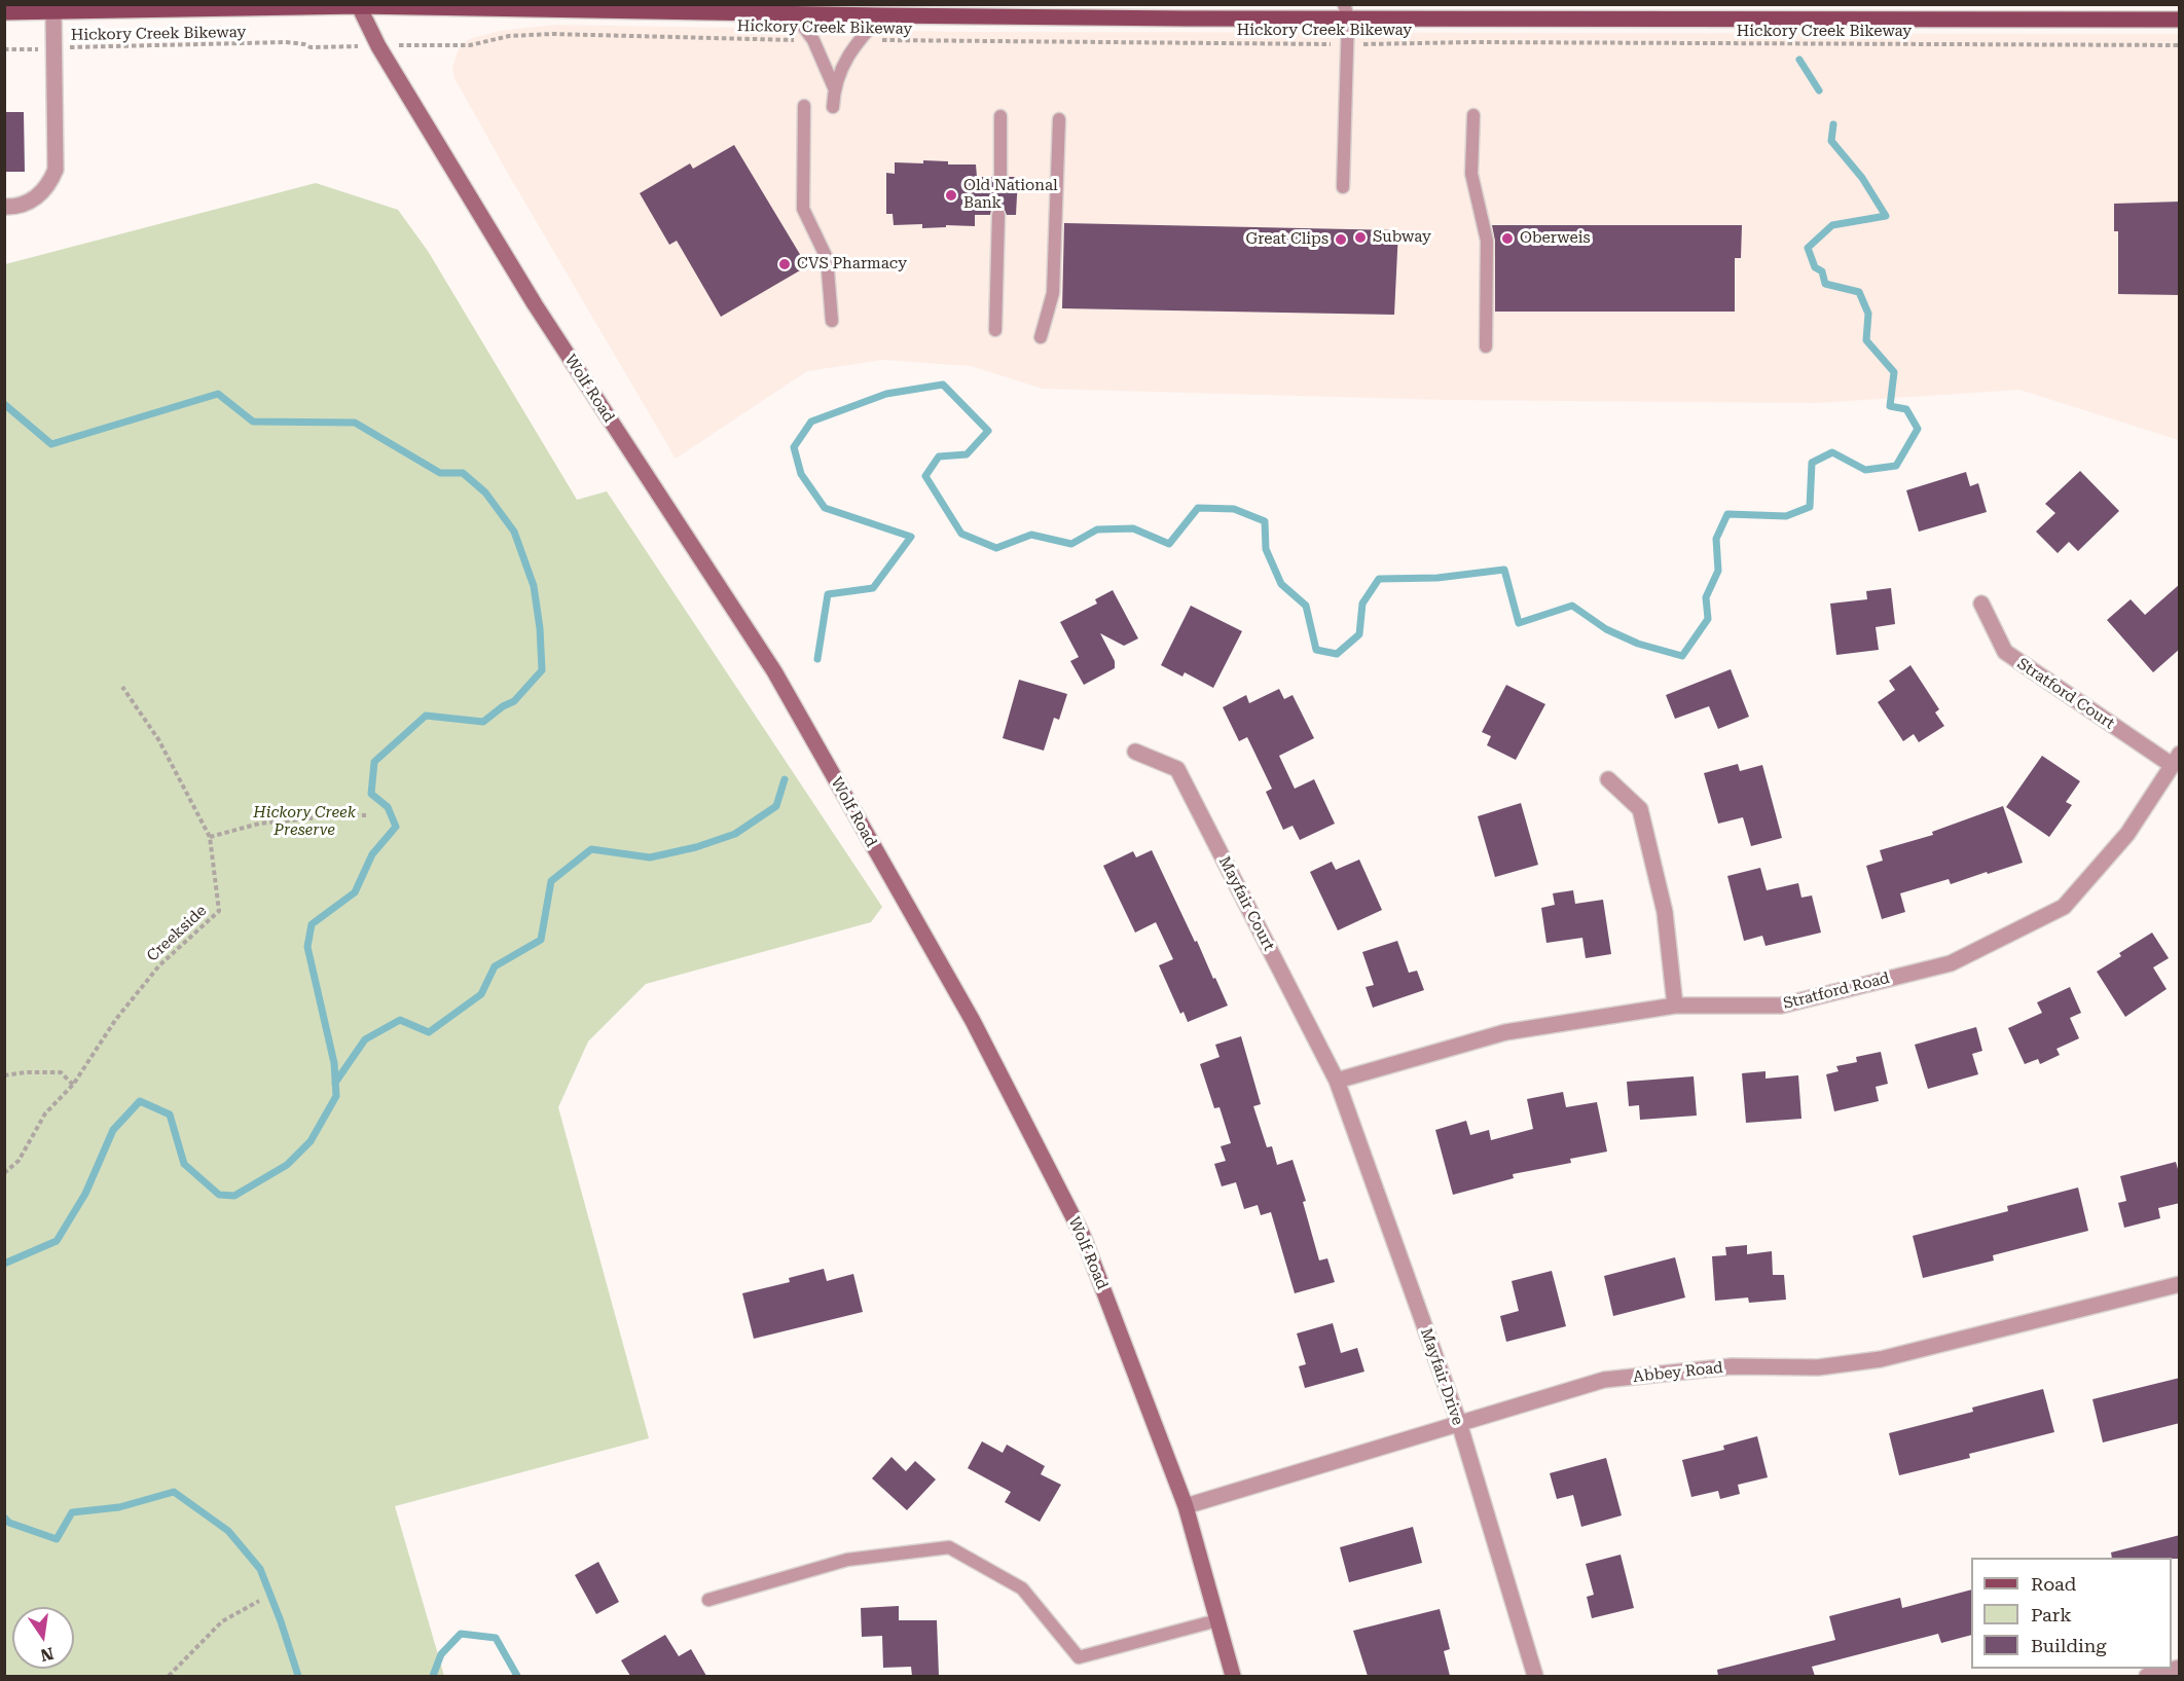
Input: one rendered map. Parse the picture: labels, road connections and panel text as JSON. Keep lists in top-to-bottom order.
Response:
{
  "streets": {
    "main road": ["Wolf Road"],
    "street": [
      "Stratford Court",
      "Mayfair Court",
      "Stratford Road",
      "Abbey Road",
      "Mayfair Drive"
    ],
    "path": ["Hickory Creek Bikeway", "Creekside"]
  },
  "crossings": [
    ["Wolf Road", "Abbey Road"],
    ["Stratford Court", "Stratford Road"],
    ["Mayfair Court", "Stratford Road"],
    ["Mayfair Court", "Mayfair Drive"],
    ["Stratford Road", "Mayfair Drive"],
    ["Abbey Road", "Mayfair Drive"]
  ],
  "parks": ["Hickory Creek Preserve"],
  "places": [
    "Old National Bank",
    "Subway",
    "Oberweis",
    "Great Clips",
    "CVS Pharmacy"
  ],
  "legend": ["Road", "Park", "Building"],
  "north": "bottom"
}
